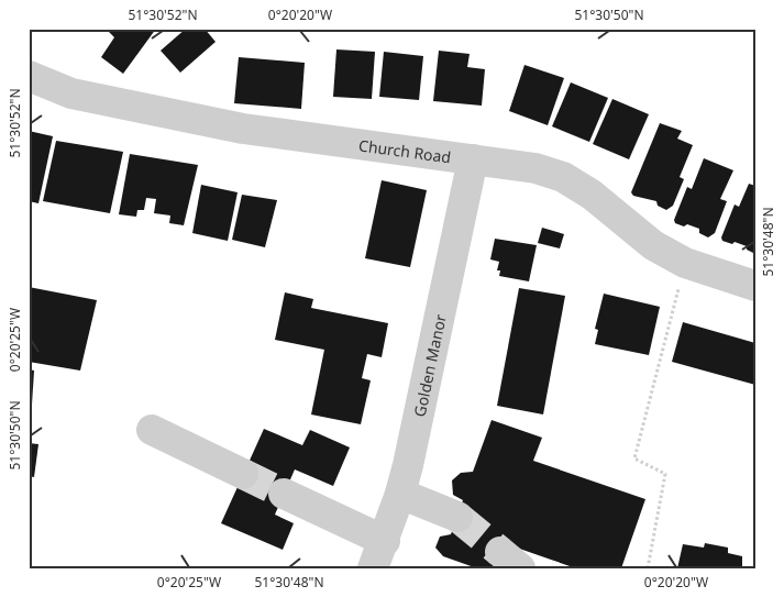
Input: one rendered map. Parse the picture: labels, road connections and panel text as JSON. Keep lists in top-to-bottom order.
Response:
{
  "streets": {
    "street": ["Church Road", "Golden Manor"]
  },
  "crossings": [
    ["Church Road", "Golden Manor"]
  ],
  "coordinates": [
    "51°30'52\"N",
    "0°20'20\"W",
    "51°30'50\"N",
    "51°30'48\"N",
    "0°20'25\"W"
  ]
}
